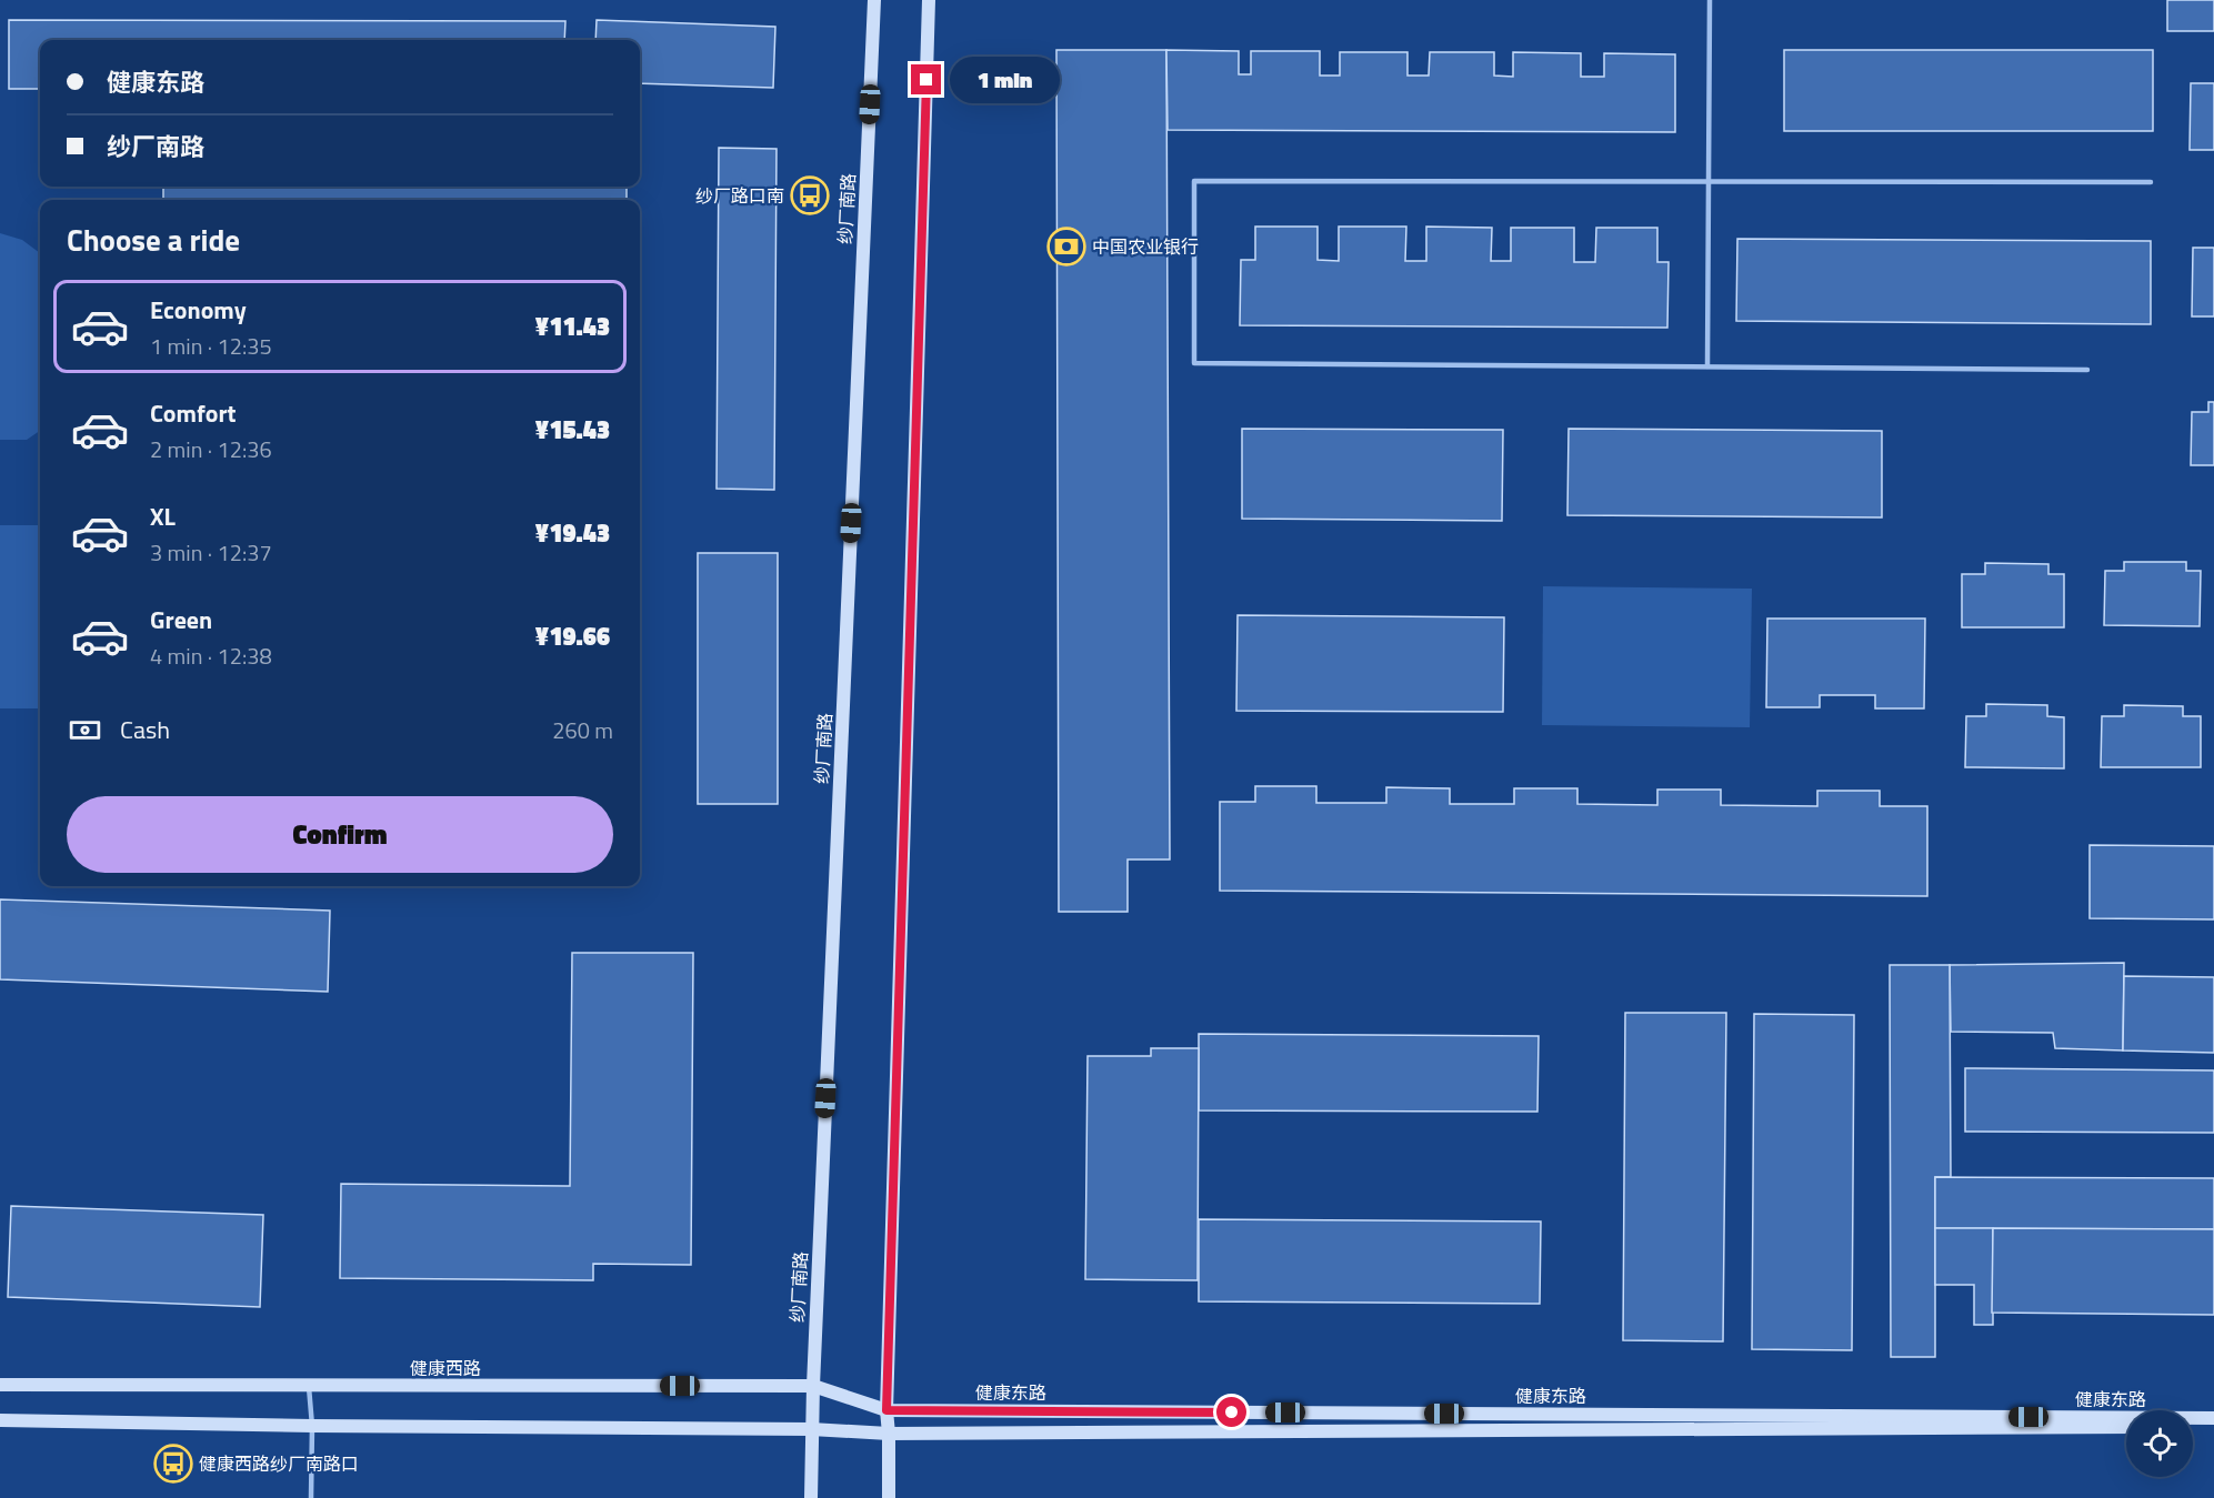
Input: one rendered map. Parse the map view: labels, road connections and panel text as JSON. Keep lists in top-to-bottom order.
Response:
{
  "streets": {
    "street": ["纱厂南路", "健康西路", "健康东路"]
  },
  "crossings": [
    ["纱厂南路", "健康西路"],
    ["健康西路", "健康东路"]
  ],
  "places": {
    "bus stop": ["纱厂路口南", "健康西路纱厂南路口"],
    "bank": ["中国农业银行"]
  },
  "page": {
    "banner": ["健康东路", "纱厂南路"],
    "bubble": "1 min",
    "heading": "Choose a ride",
    "list": [
      {
        "name": "Economy",
        "note": "1 min · 12:35",
        "value": "¥11.43"
      },
      {
        "name": "Comfort",
        "note": "2 min · 12:36",
        "value": "¥15.43"
      },
      {
        "name": "XL",
        "note": "3 min · 12:37",
        "value": "¥19.43"
      },
      {
        "name": "Green",
        "note": "4 min · 12:38",
        "value": "¥19.66"
      }
    ],
    "pay": ["Cash", "260 m"],
    "buttons": "Confirm"
  }
}
